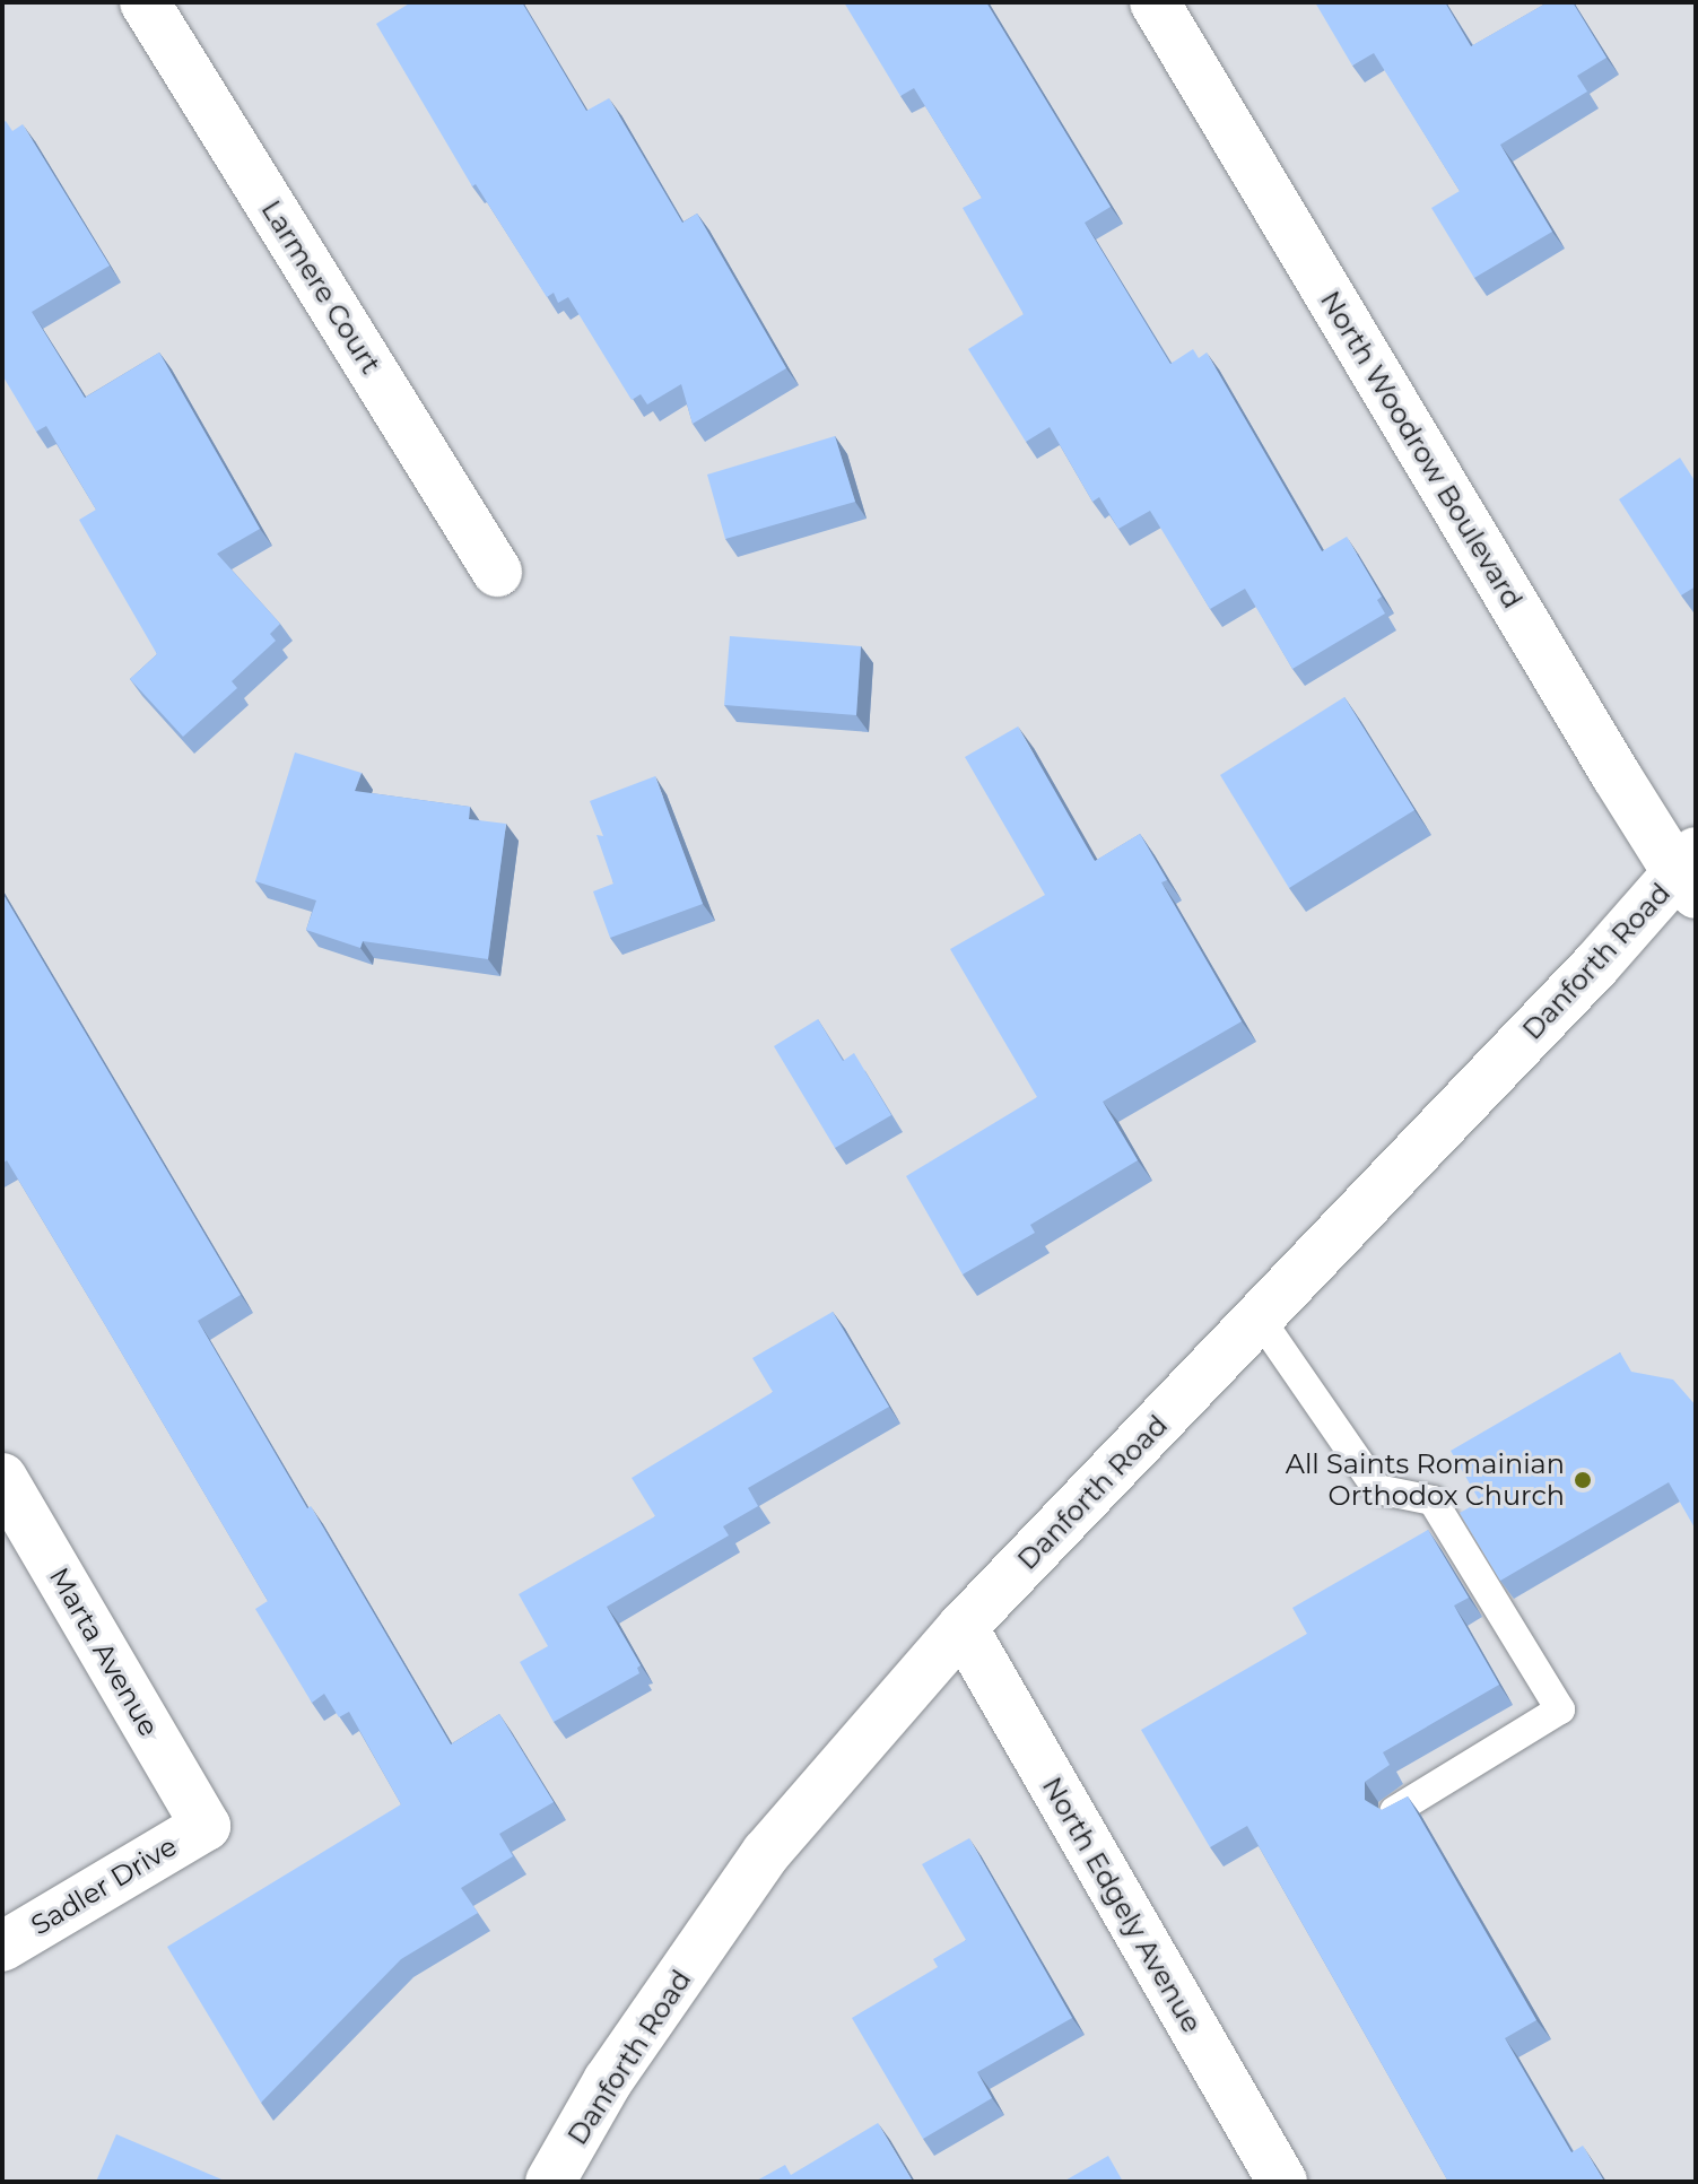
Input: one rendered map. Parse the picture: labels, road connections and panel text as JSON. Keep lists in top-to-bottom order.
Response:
{
  "streets": {
    "street": [
      "Larmere Court",
      "North Woodrow Boulevard",
      "Danforth Road",
      "Marta Avenue",
      "Sadler Drive",
      "North Edgely Avenue"
    ]
  },
  "crossings": [
    ["North Woodrow Boulevard", "Danforth Road"],
    ["Danforth Road", "North Edgely Avenue"],
    ["Marta Avenue", "Sadler Drive"]
  ],
  "places": ["All Saints Romainian Orthodox Church"]
}
